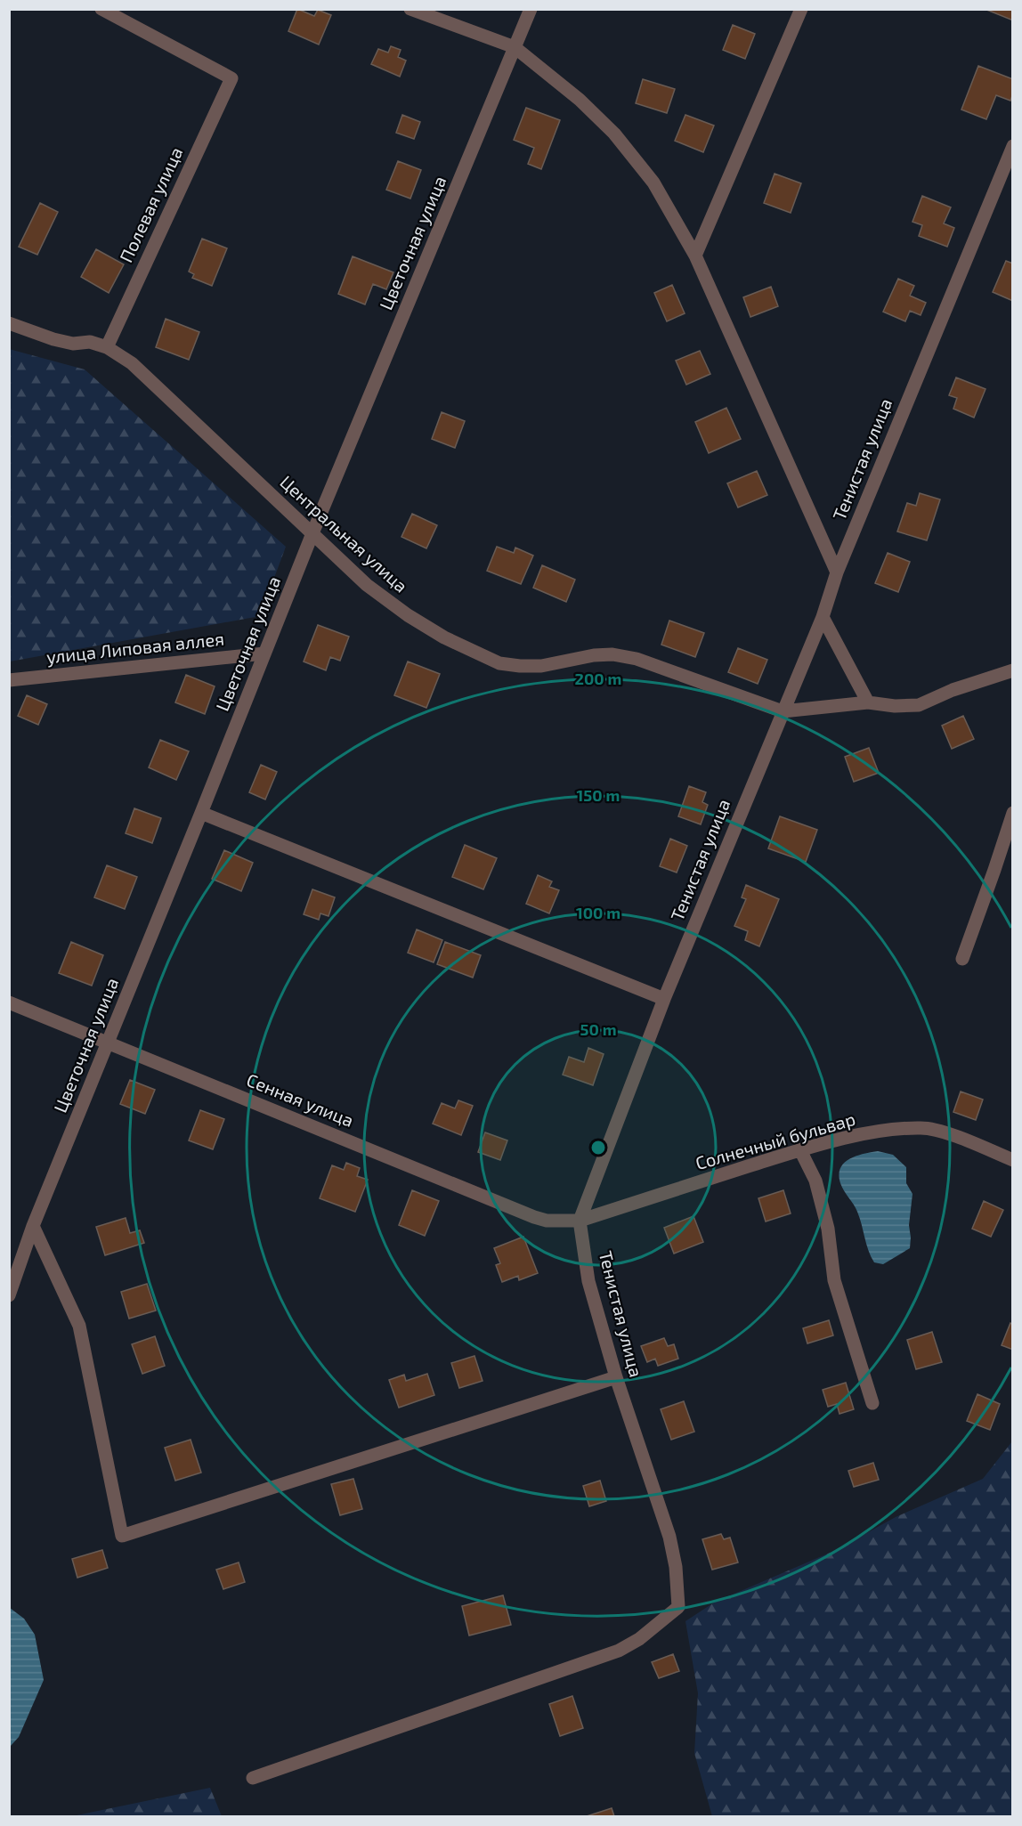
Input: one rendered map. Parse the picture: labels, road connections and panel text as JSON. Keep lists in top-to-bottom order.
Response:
{
  "streets": {
    "street": [
      "Полевая улица",
      "Цветочная улица",
      "Тенистая улица",
      "Центральная улица",
      "улица Липовая аллея",
      "Сенная улица",
      "Солнечный бульвар"
    ]
  },
  "crossings": [
    ["Полевая улица", "Центральная улица"],
    ["Цветочная улица", "Центральная улица"],
    ["Цветочная улица", "улица Липовая аллея"],
    ["Цветочная улица", "Сенная улица"],
    ["Тенистая улица", "Центральная улица"],
    ["Тенистая улица", "Сенная улица"],
    ["Тенистая улица", "Солнечный бульвар"],
    ["Сенная улица", "Солнечный бульвар"]
  ],
  "rings": [
    "200 m",
    "150 m",
    "100 m",
    "50 m"
  ]
}
